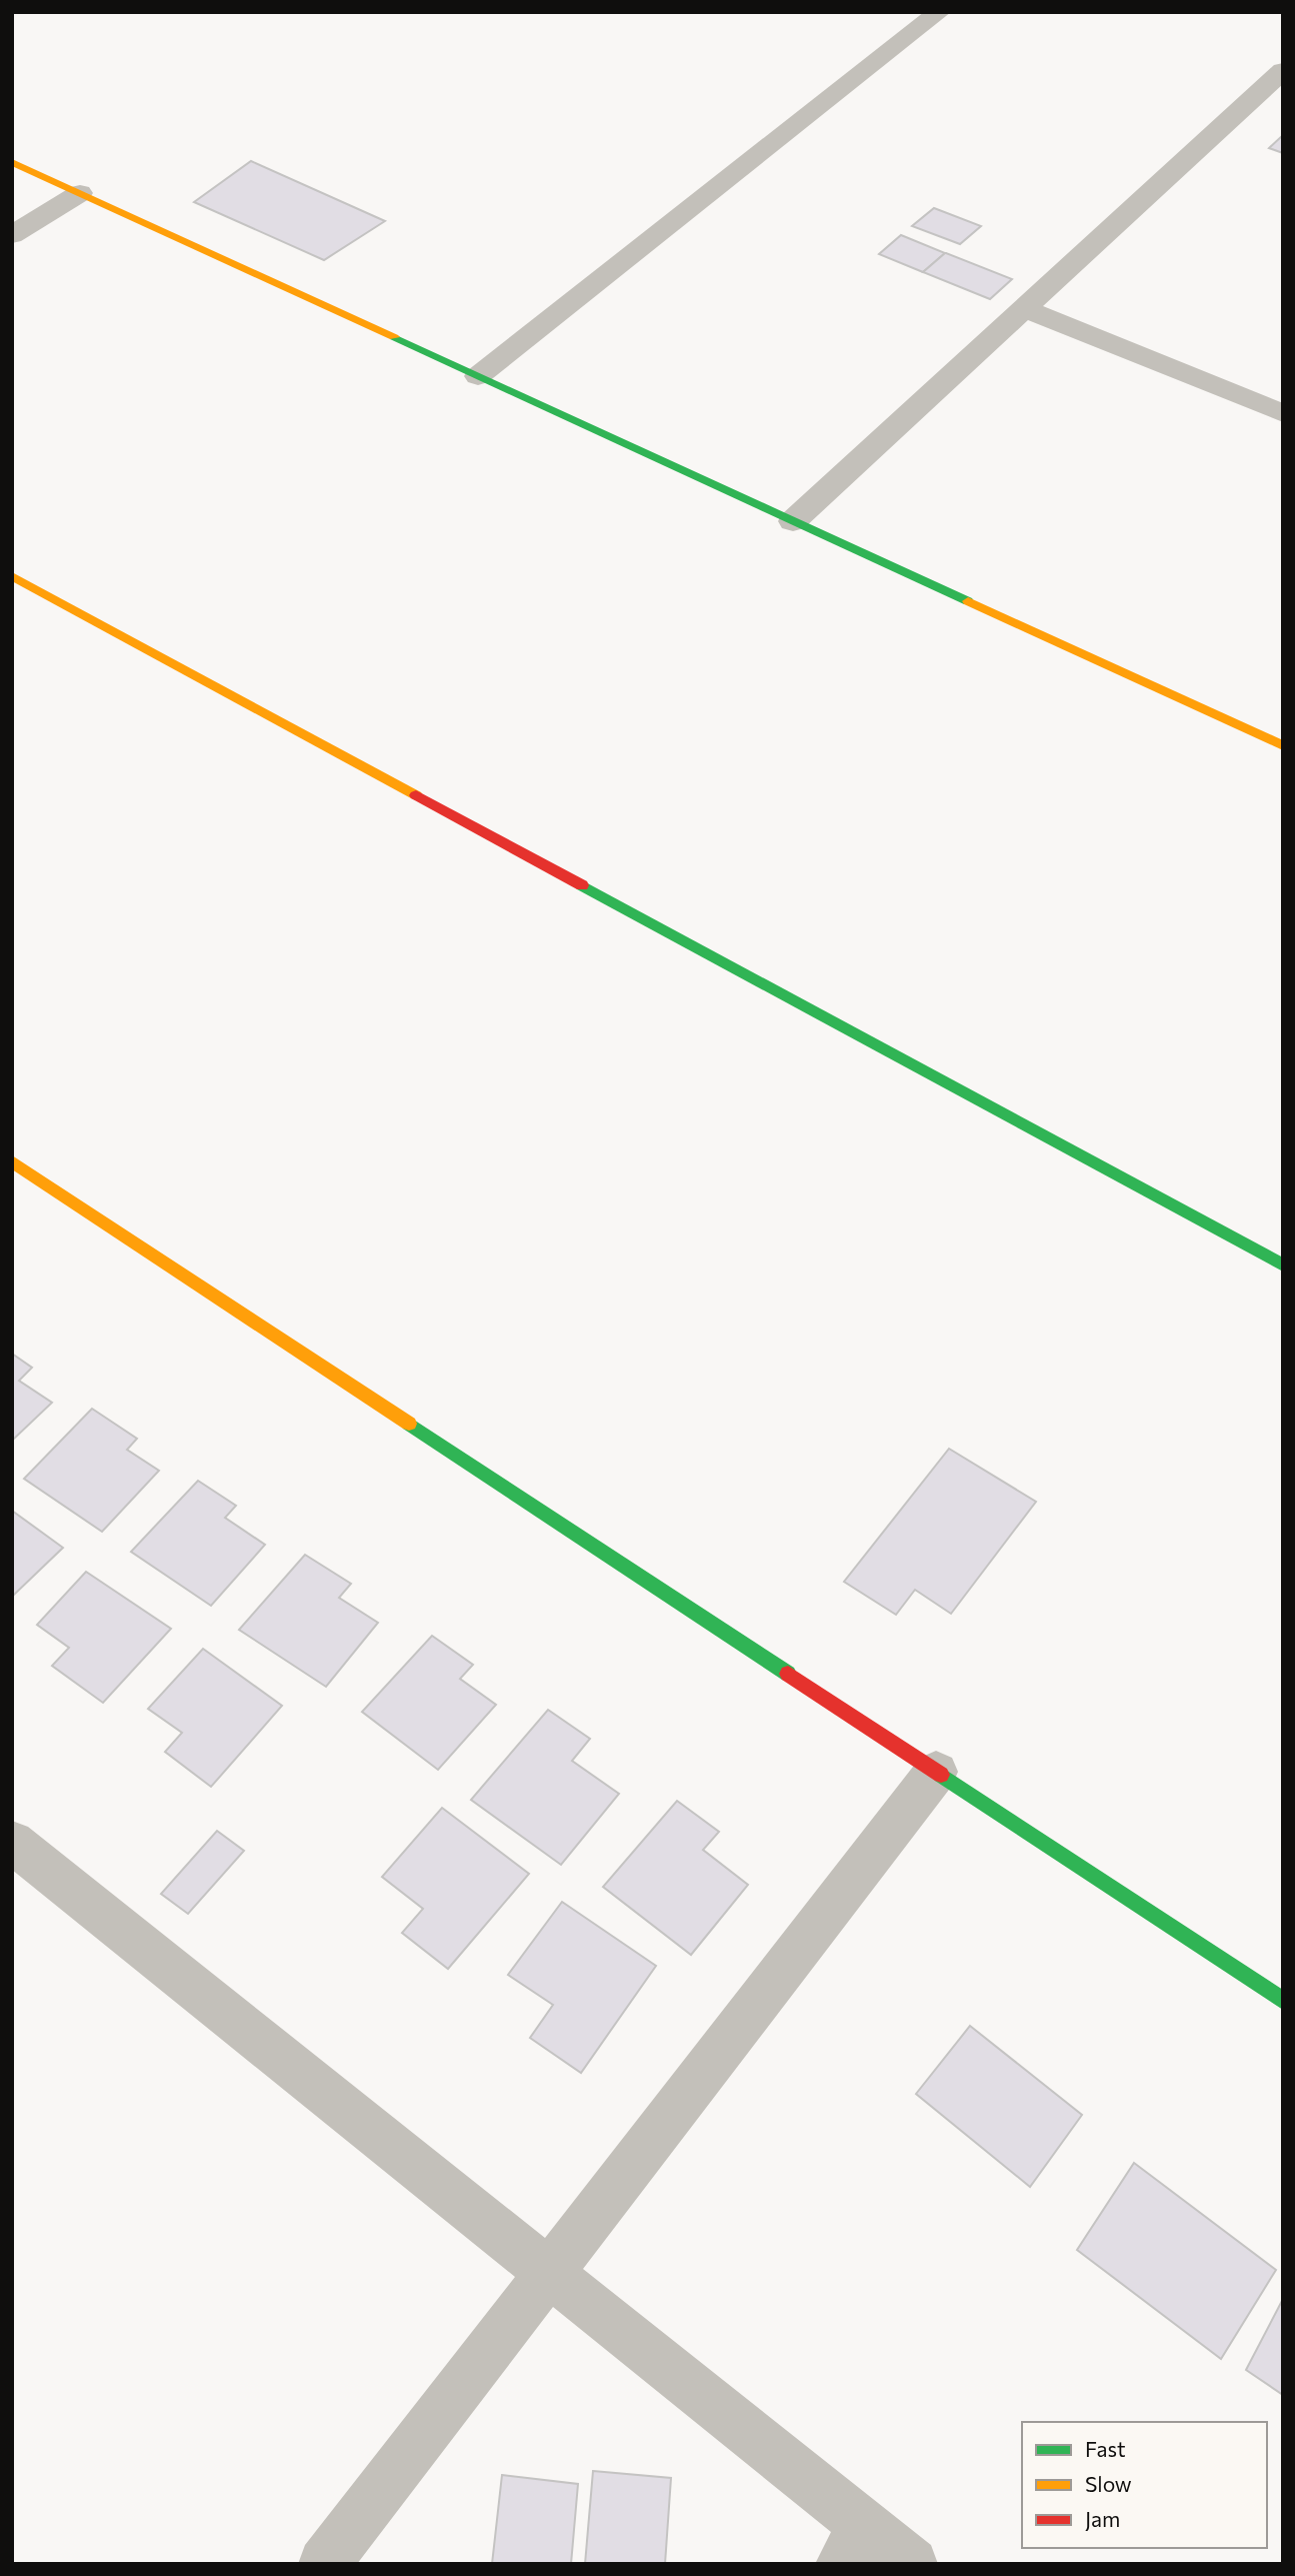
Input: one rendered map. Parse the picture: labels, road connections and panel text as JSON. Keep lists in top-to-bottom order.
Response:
{
  "legend": ["Fast", "Slow", "Jam"]
}
